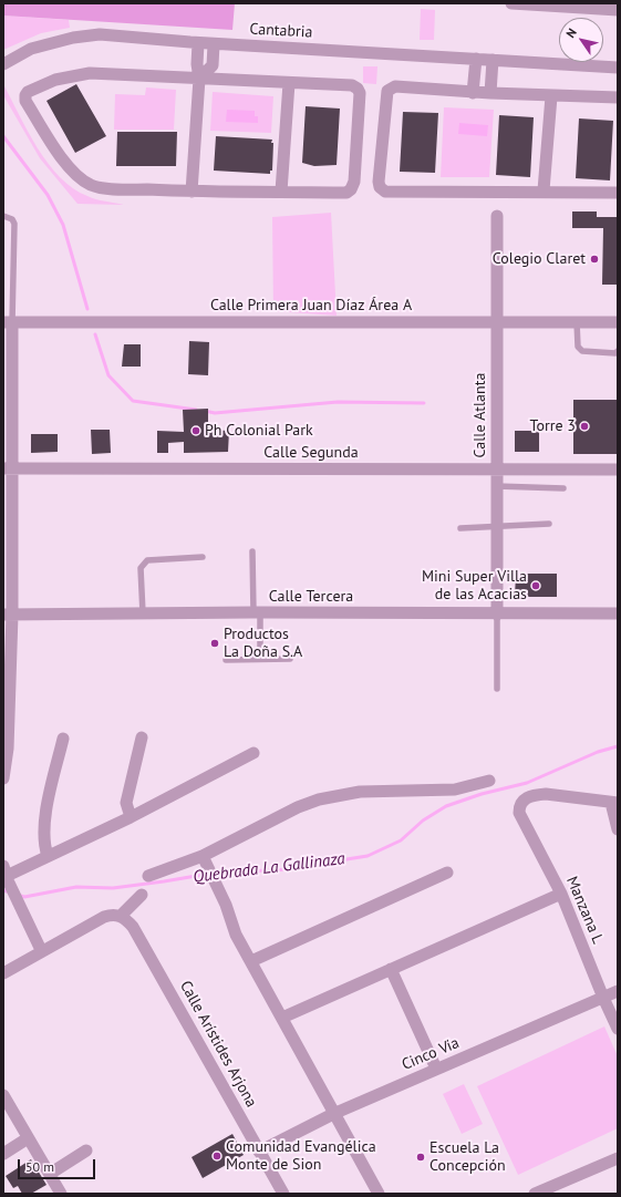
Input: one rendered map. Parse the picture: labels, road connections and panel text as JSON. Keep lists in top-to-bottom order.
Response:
{
  "streets": {
    "street": [
      "Cantabria",
      "Calle Primera Juan Díaz Área A",
      "Calle Atlanta",
      "Calle Segunda",
      "Calle Tercera",
      "Manzana L",
      "Calle Arístides Arjona",
      "Cinco Vía"
    ]
  },
  "crossings": [
    ["Calle Primera Juan Díaz Área A", "Calle Atlanta"],
    ["Calle Atlanta", "Calle Segunda"],
    ["Calle Atlanta", "Calle Tercera"],
    ["Manzana L", "Cinco Vía"],
    ["Calle Arístides Arjona", "Cinco Vía"]
  ],
  "water": ["Quebrada La Gallinaza"],
  "places": [
    "Colegio Claret",
    "Torre 3",
    "Ph Colonial Park",
    "Mini Super Villa de las Acacias",
    "Productos La Doña S.A",
    "Comunidad Evangélica Monte de Sion",
    "Escuela La Concepción"
  ],
  "scale_bar": "50 m",
  "north": "top left"
}
